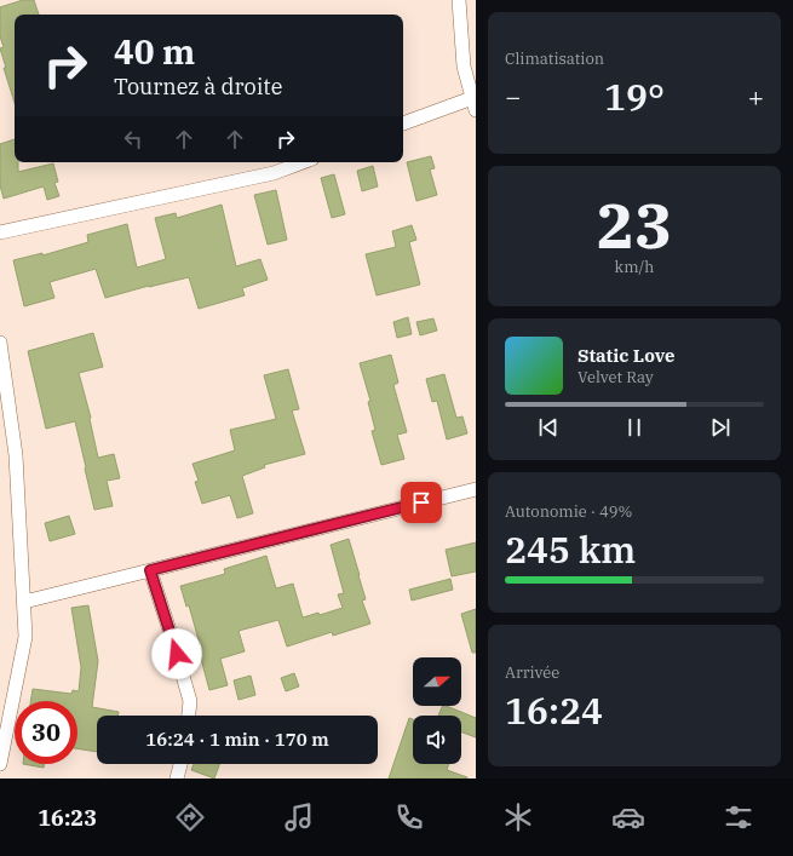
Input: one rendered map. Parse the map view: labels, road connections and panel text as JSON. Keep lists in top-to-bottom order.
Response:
{
  "north": "right",
  "page": {
    "tile": [
      "Climatisation",
      ["23", "km/h"],
      ["Autonomie · 49%", "245 km"],
      ["Arrivée", "16:24"]
    ],
    "turn": ["40 m", "Tournez à droite"],
    "heat": ["−", "19°", "+"],
    "song": ["Static Love", "Velvet Ray"],
    "limit": "30",
    "trip": "16:24 · 1 min · 170 m",
    "tabs": "16:23"
  }
}
